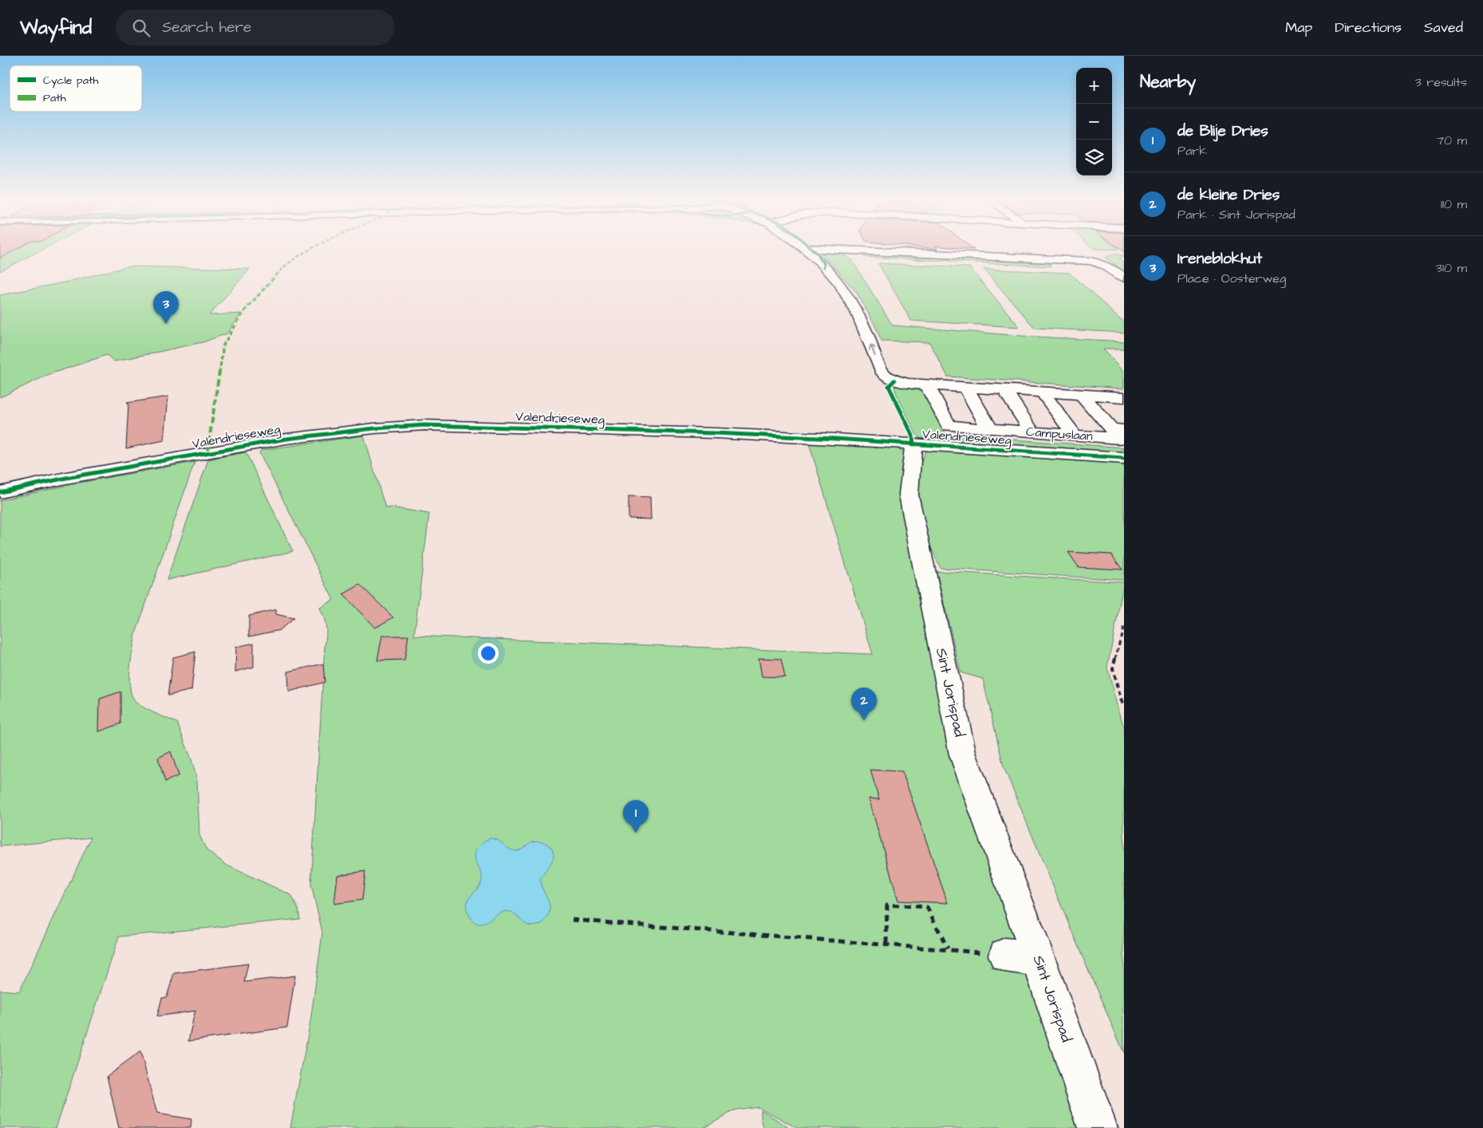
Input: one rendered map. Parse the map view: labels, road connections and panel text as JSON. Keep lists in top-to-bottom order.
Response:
{
  "streets": {
    "street": ["Valendrieseweg", "Campuslaan", "Sint Jorispad"]
  },
  "crossings": [
    ["Valendrieseweg", "Sint Jorispad"]
  ],
  "legend": ["Cycle path", "Path"],
  "page": {
    "header": "Wayfind",
    "search": "Search here",
    "nav": ["Map", "Directions", "Saved"],
    "heading": ["Nearby", "3 results"],
    "map_buttons": ["+", "−"],
    "list": [
      {
        "mark": "1",
        "name": "de Blije Dries",
        "note": "Park",
        "value": "70 m"
      },
      {
        "mark": "2",
        "name": "de kleine Dries",
        "note": "Park · Sint Jorispad",
        "value": "110 m"
      },
      {
        "mark": "3",
        "name": "Ireneblokhut",
        "note": "Place · Oosterweg",
        "value": "310 m"
      }
    ],
    "pins": ["3", "2", "1"]
  }
}
